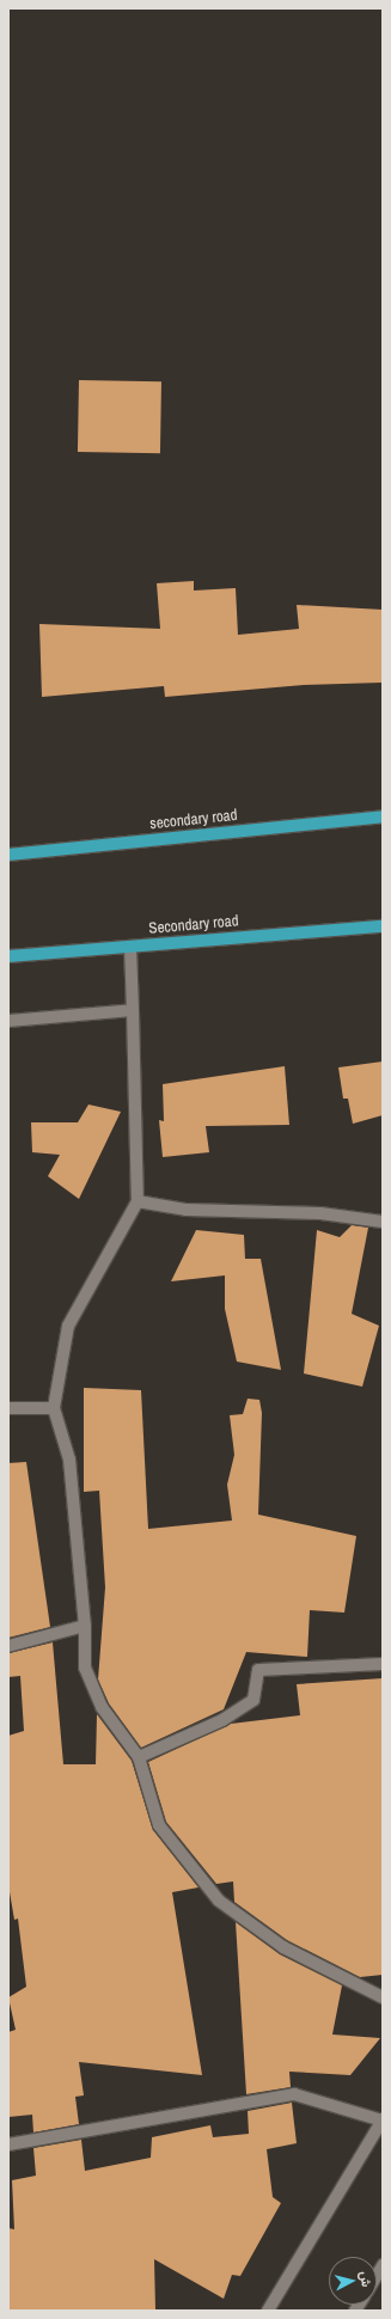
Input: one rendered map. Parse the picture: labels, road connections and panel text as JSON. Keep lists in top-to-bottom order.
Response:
{
  "streets": {
    "main road": ["secondary road", "Secondary road"]
  },
  "north": "right"
}
